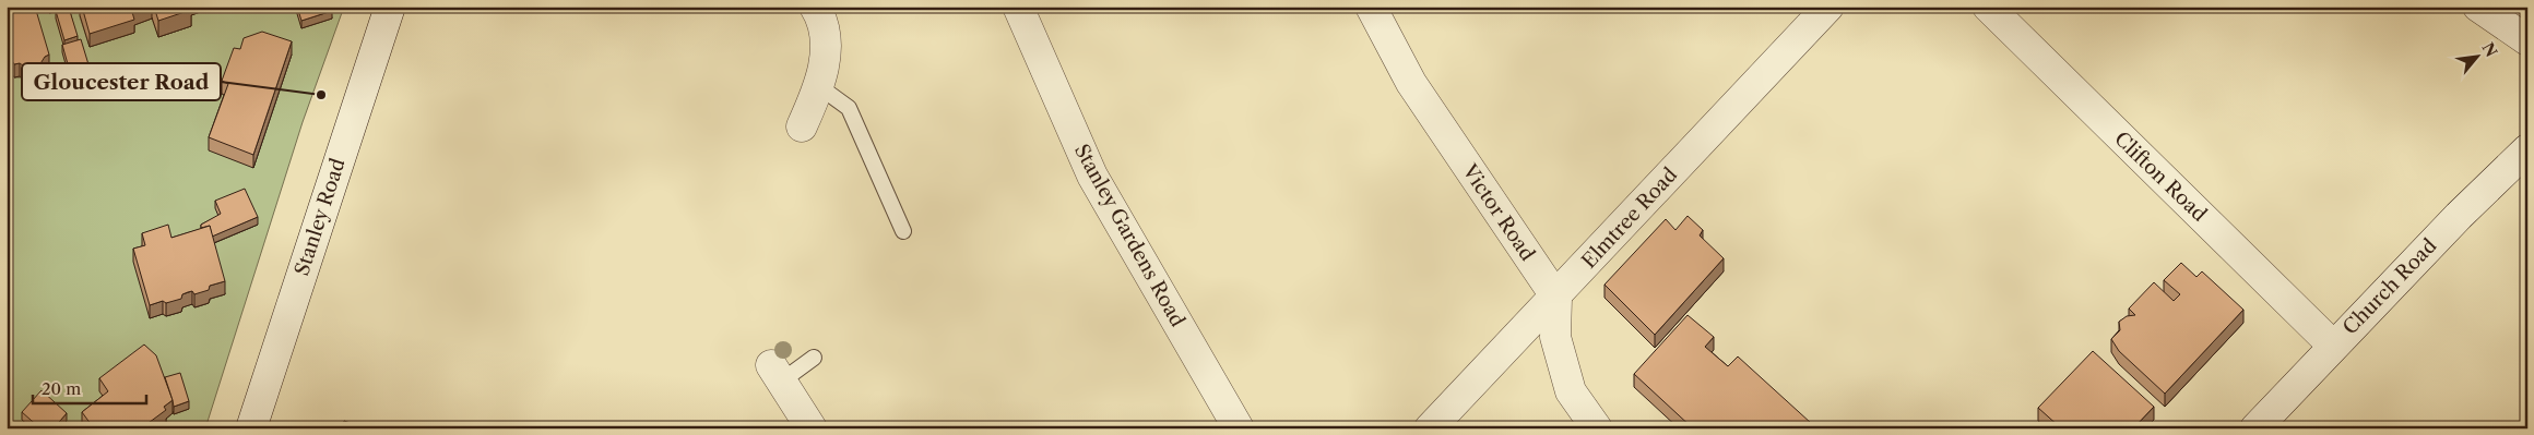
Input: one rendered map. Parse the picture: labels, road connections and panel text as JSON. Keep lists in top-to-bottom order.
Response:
{
  "streets": {
    "street": [
      "Clifton Road",
      "Victor Road",
      "Stanley Road",
      "Elmtree Road",
      "Stanley Gardens Road",
      "Church Road"
    ]
  },
  "crossings": [
    ["Clifton Road", "Church Road"],
    ["Victor Road", "Elmtree Road"]
  ],
  "places": ["Gloucester Road"],
  "scale_bar": "20 m",
  "north": "top right"
}
